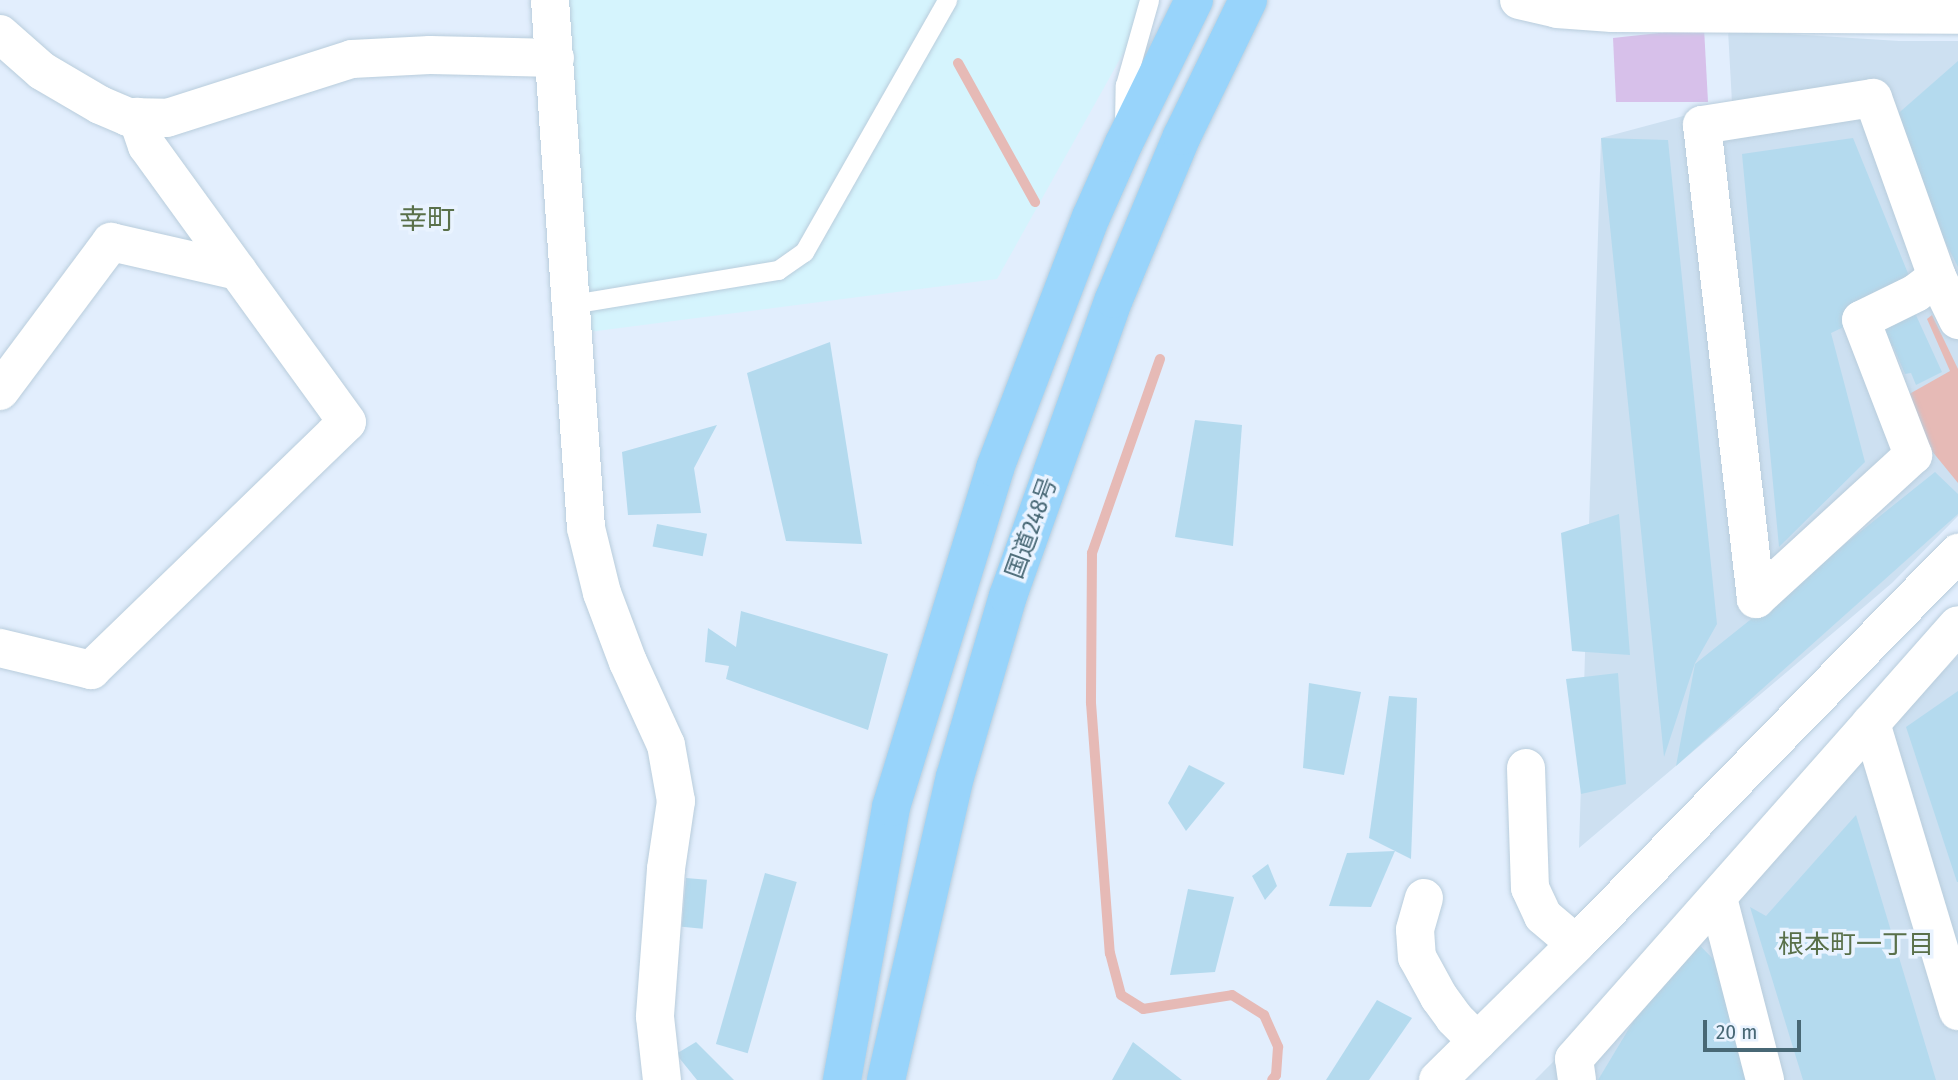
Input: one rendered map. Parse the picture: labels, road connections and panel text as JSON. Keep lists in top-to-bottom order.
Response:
{
  "streets": {
    "highway": ["国道248号"]
  },
  "districts": ["幸町", "根本町一丁目"],
  "scale_bar": "20 m"
}
